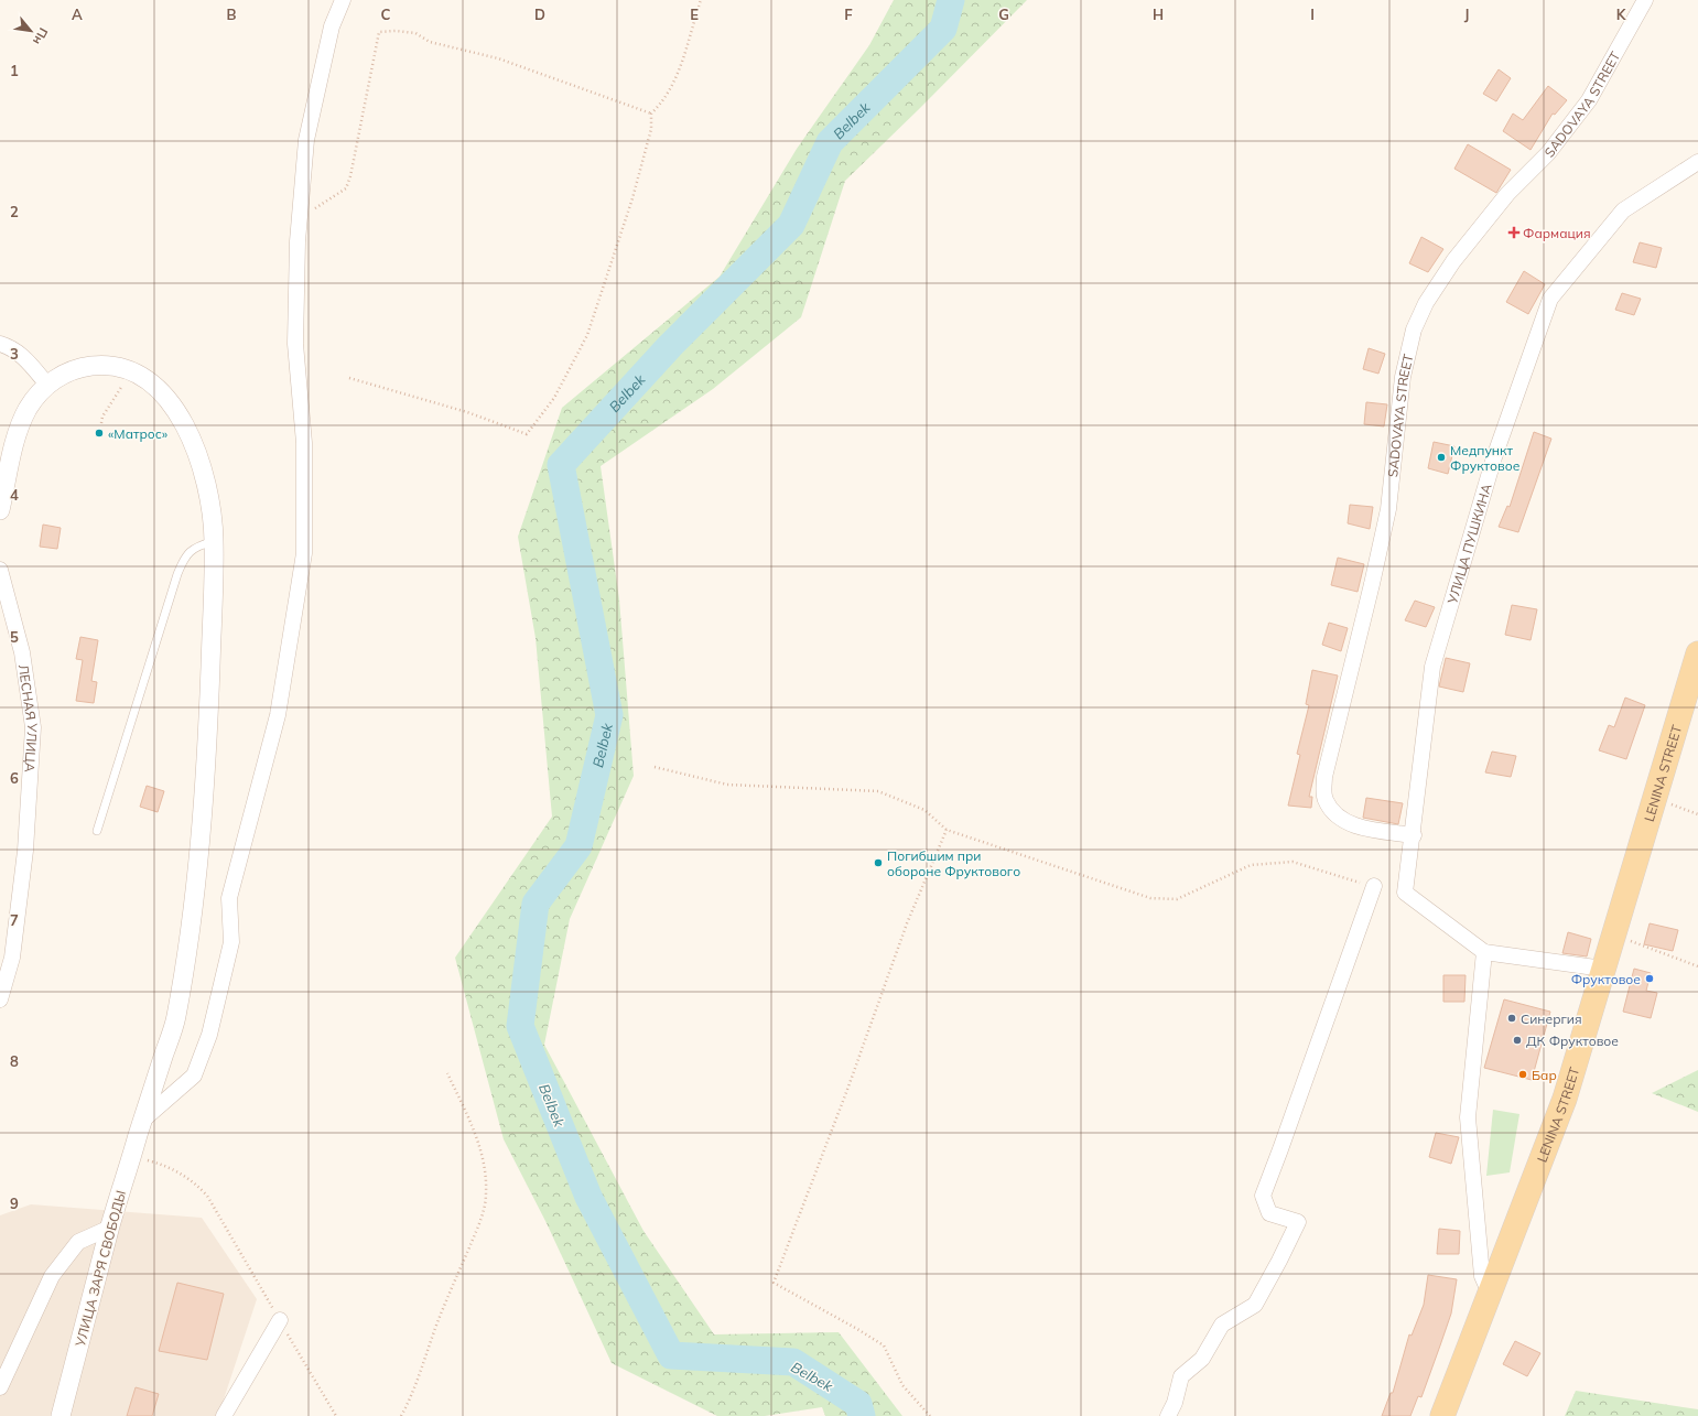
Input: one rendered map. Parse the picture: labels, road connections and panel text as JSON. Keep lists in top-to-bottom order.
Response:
{
  "streets": {
    "main road": ["LENINA STREET"],
    "street": [
      "SADOVAYA STREET",
      "УЛИЦА ПУШКИНА",
      "ЛЕСНАЯ УЛИЦА",
      "УЛИЦА ЗАРЯ СВОБОДЫ"
    ]
  },
  "crossings": [
    ["SADOVAYA STREET", "УЛИЦА ПУШКИНА"]
  ],
  "water": ["Belbek"],
  "places": {
    "health": ["Фармация"],
    "other": [
      "«Матрос»",
      "Медпункт Фруктовое",
      "Погибшим при обороне Фруктового",
      "Фруктовое",
      "Синергия",
      "ДК Фруктовое",
      "Бар"
    ]
  },
  "north": "bottom right",
  "grid": {
    "columns": [
      "A",
      "B",
      "C",
      "D",
      "E",
      "F",
      "G",
      "H",
      "I",
      "J",
      "K"
    ],
    "rows": [
      "1",
      "2",
      "3",
      "4",
      "5",
      "6",
      "7",
      "8",
      "9"
    ]
  }
}
